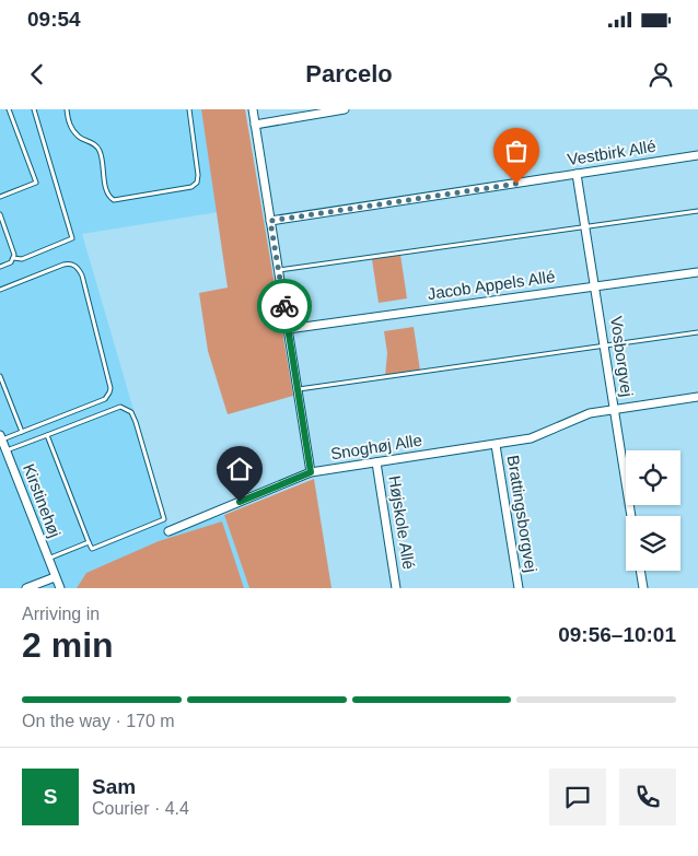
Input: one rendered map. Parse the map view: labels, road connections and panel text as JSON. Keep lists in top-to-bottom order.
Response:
{
  "streets": {
    "street": [
      "Vestbirk Allé",
      "Jacob Appels Allé",
      "Vosborgvej",
      "Snoghøj Alle",
      "Kirstinehøj",
      "Brattingsborgvej",
      "Højskole Allé"
    ]
  },
  "crossings": [
    ["Vestbirk Allé", "Vosborgvej"],
    ["Jacob Appels Allé", "Vosborgvej"],
    ["Vosborgvej", "Snoghøj Alle"],
    ["Snoghøj Alle", "Brattingsborgvej"],
    ["Snoghøj Alle", "Højskole Allé"]
  ],
  "page": {
    "status": "09:54",
    "header": "Parcelo",
    "heading": ["2 min", "Arriving in", "09:56–10:01"],
    "panel": ["Sam", "Courier · 4.4"],
    "bar": "On the way · 170 m",
    "round": "S"
  }
}
